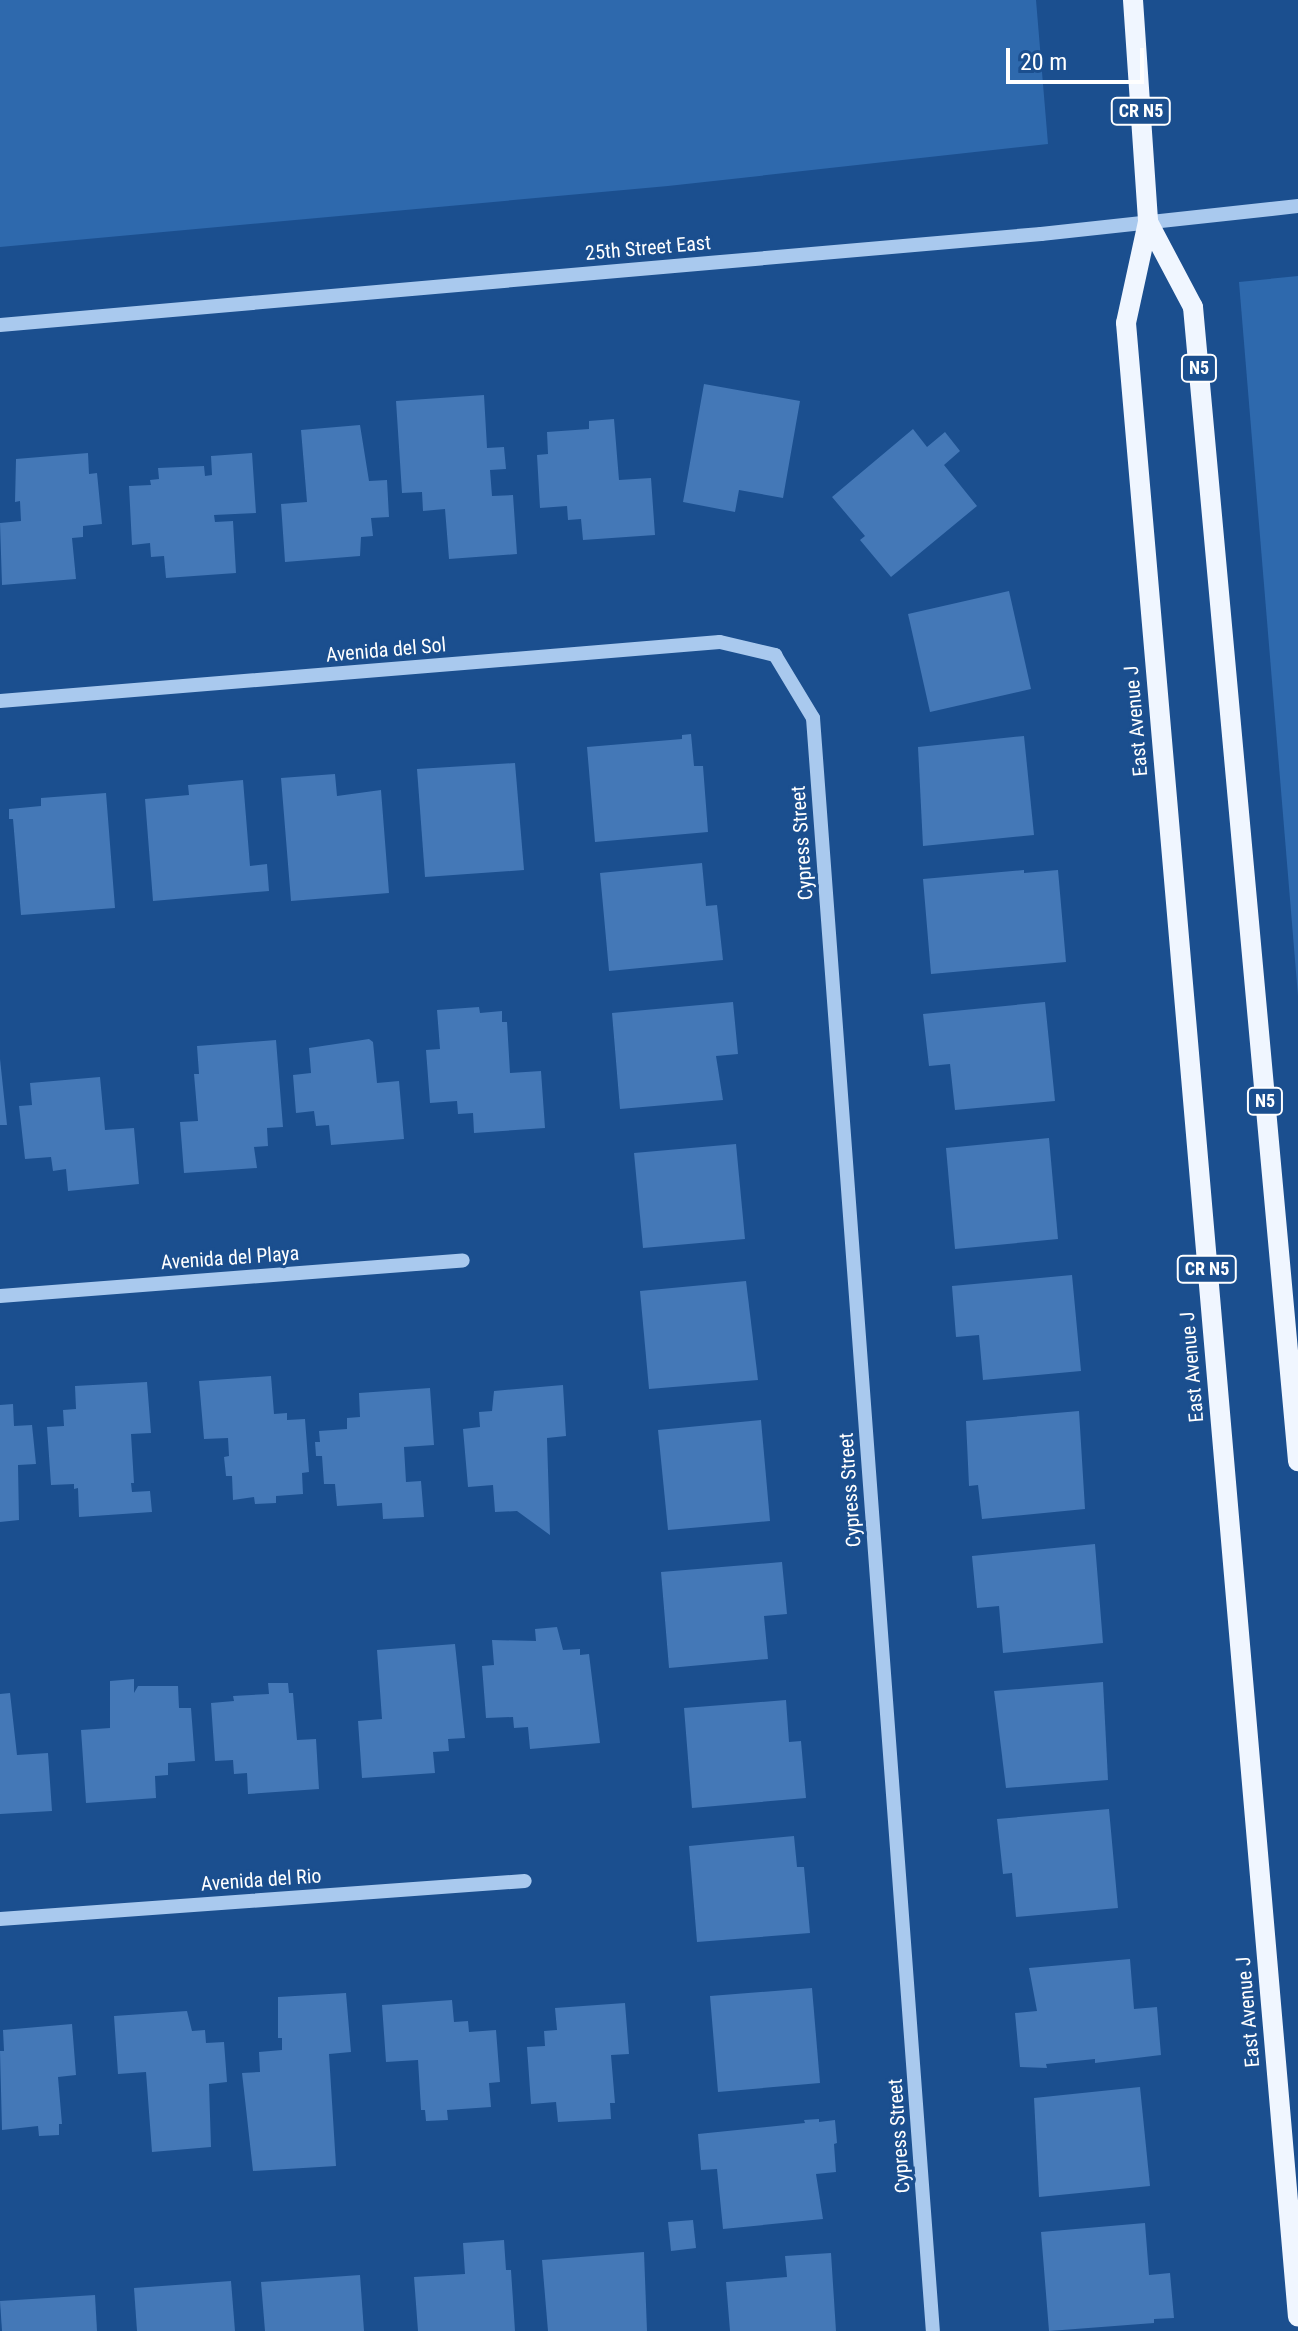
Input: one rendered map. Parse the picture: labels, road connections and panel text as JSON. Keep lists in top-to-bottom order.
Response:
{
  "streets": {
    "main road": ["CR N5", "N5", "East Avenue J"],
    "street": [
      "25th Street East",
      "Avenida del Sol",
      "Cypress Street",
      "Avenida del Playa",
      "Avenida del Rio"
    ]
  },
  "crossings": [
    ["25th Street East", "East Avenue J"],
    ["Avenida del Sol", "Cypress Street"]
  ],
  "scale_bar": "20 m"
}
